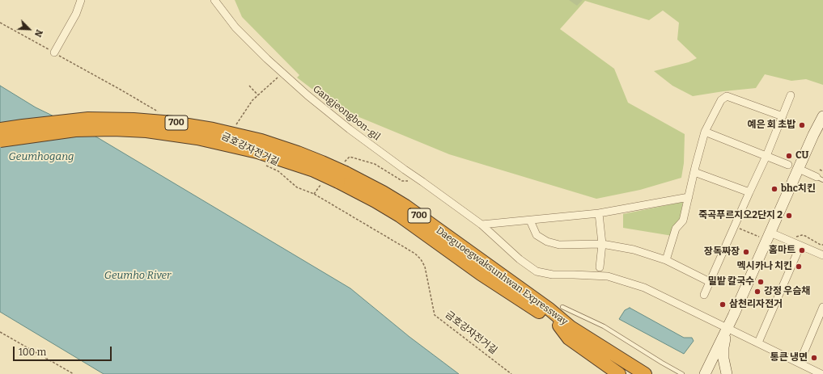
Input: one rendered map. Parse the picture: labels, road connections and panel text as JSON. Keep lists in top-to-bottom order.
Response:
{
  "streets": {
    "highway": ["700", "Daeguoegwaksunhwan Expressway"],
    "street": ["Gangjeongbon-gil"],
    "path": ["금호강자전거길"]
  },
  "water": ["Geumhogang", "Geumho River"],
  "places": [
    "예은 회 초밥",
    "CU",
    "bhc치킨",
    "죽곡푸르지오2단지 2",
    "홈마트",
    "장독짜장",
    "멕시카나 치킨",
    "밀밭 칼국수",
    "강정 우슴채",
    "삼천리자전거",
    "통큰 냉면"
  ],
  "scale_bar": "100 m",
  "north": "bottom right"
}
